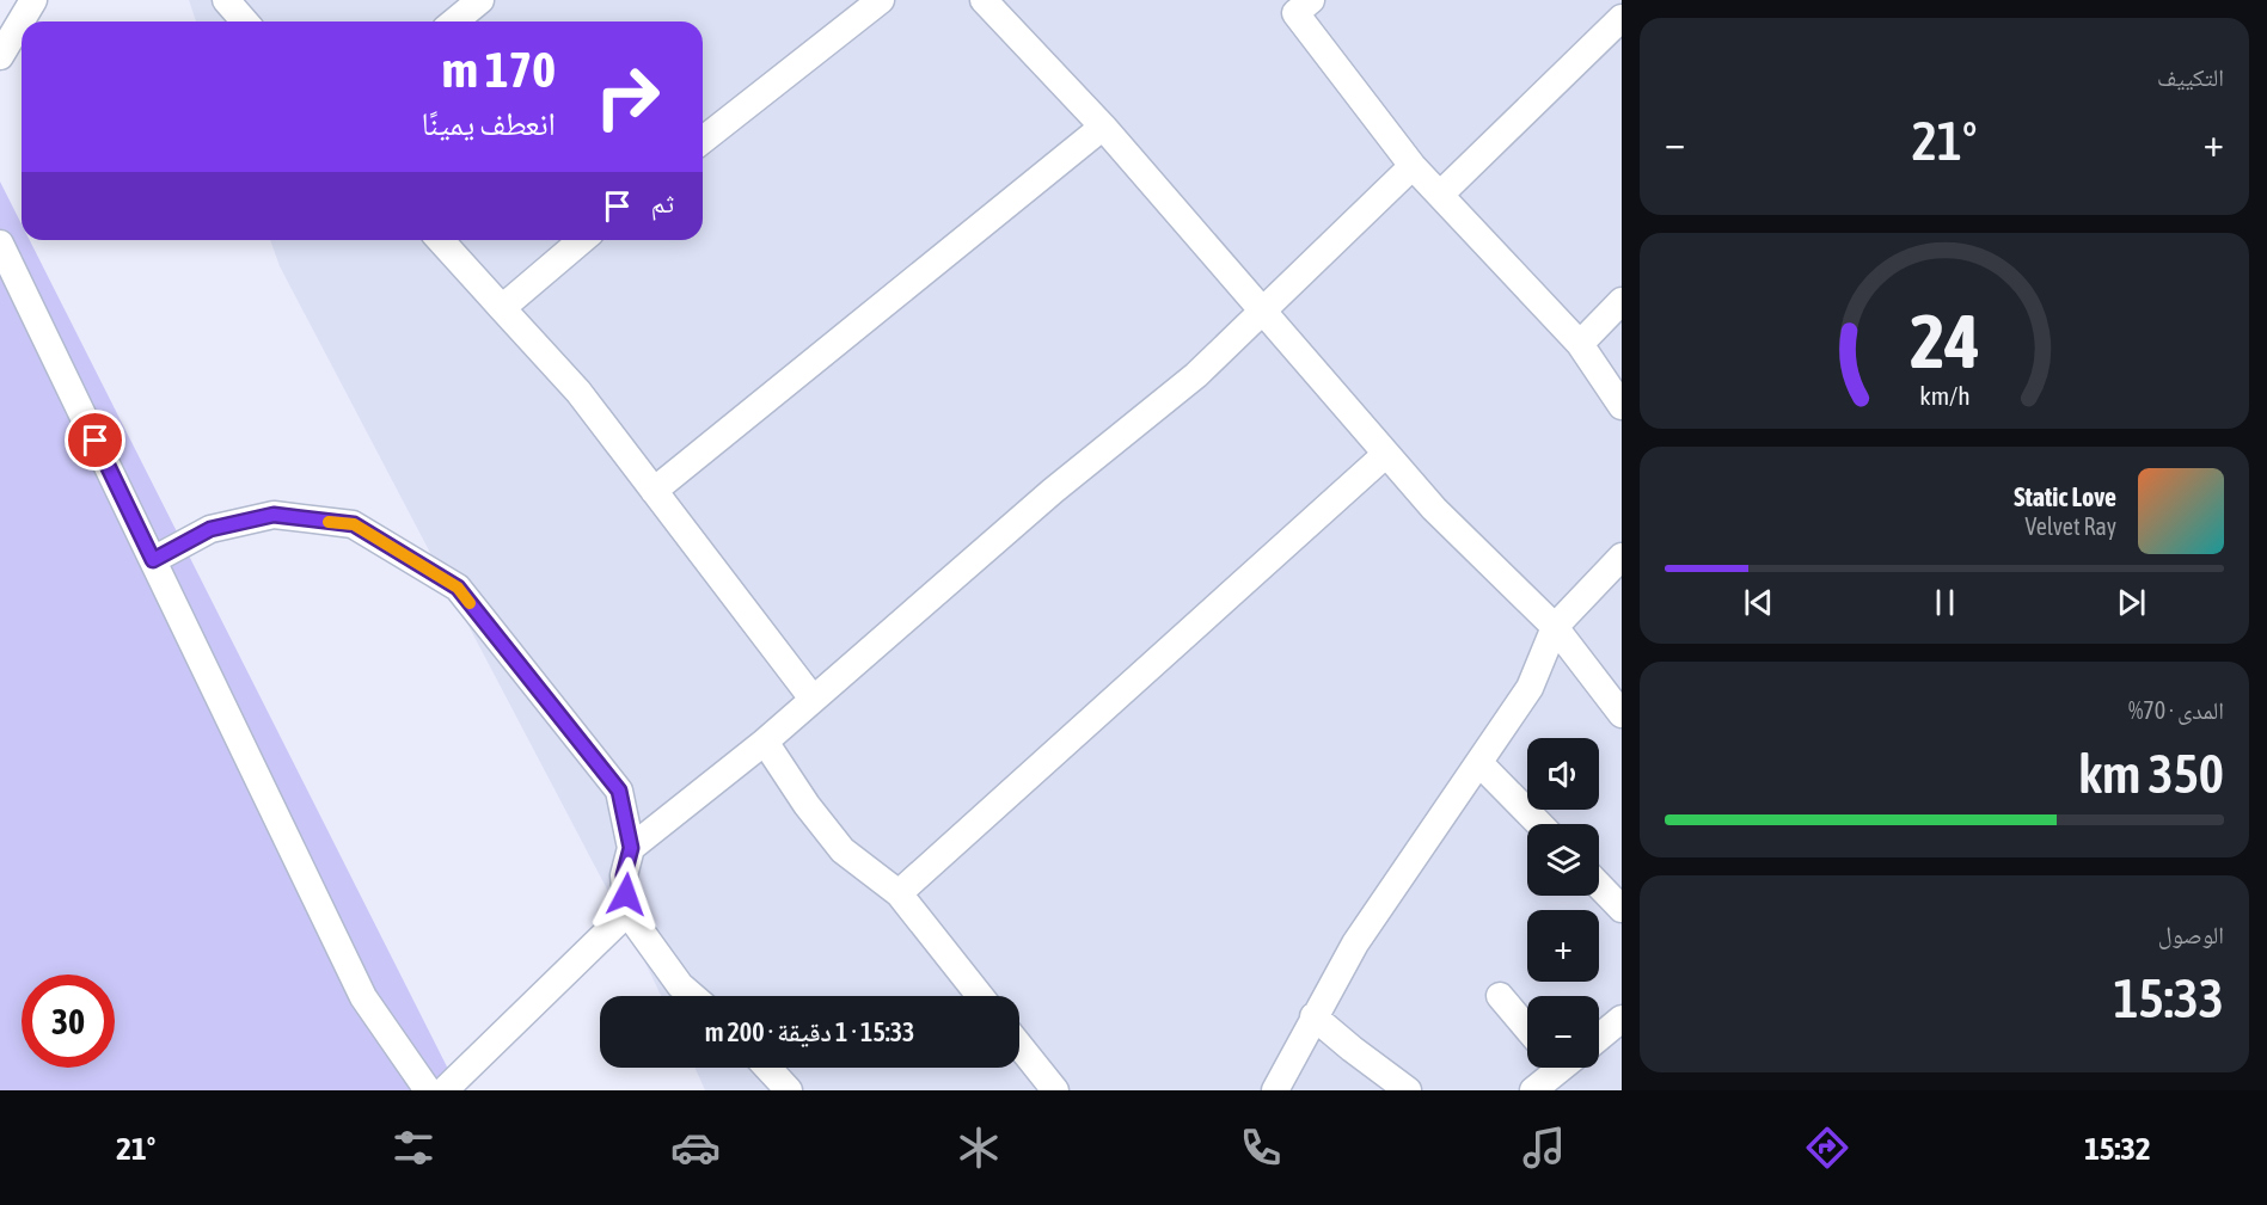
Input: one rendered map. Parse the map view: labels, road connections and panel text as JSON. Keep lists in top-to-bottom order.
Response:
{
  "page": {
    "tile": [
      "التكييف",
      ["المدى · 70%", "350 km"],
      ["الوصول", "15:33"]
    ],
    "turn": ["170 m", "انعطف يمينًا"],
    "heat": ["−", "21°", "+"],
    "then": "ثم",
    "song": ["Static Love", "Velvet Ray"],
    "map_buttons": ["+", "−"],
    "limit": "30",
    "trip": "15:33 · 1 دقيقة · 200 m",
    "tabs": ["15:32", "21°"],
    "gauge": ["24", "km/h"]
  }
}
